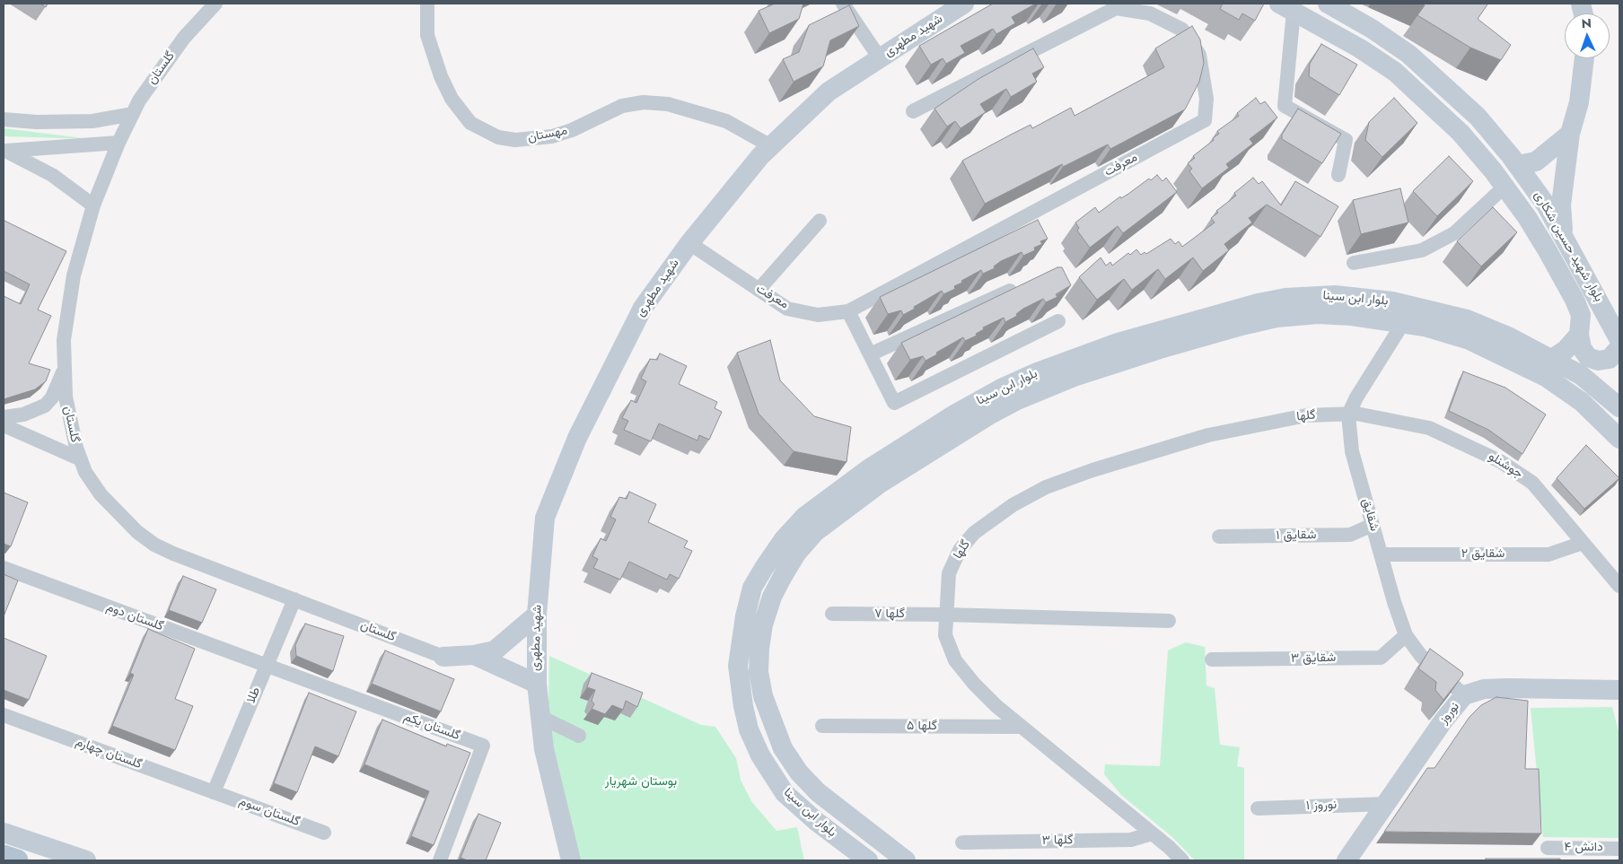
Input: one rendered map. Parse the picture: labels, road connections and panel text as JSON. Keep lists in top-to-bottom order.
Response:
{
  "streets": {
    "main road": [
      "شهید مطهری",
      "بلوار شهید حسین شکاری",
      "بلوار ابن سینا",
      "نوروز"
    ],
    "street": [
      "گلستان",
      "مهستان",
      "معرفت",
      "گلها",
      "جوشنلو",
      "شقایق",
      "شقایق ۱",
      "شقایق ۲",
      "گلها ۷",
      "گلستان دوم",
      "شقایق ۳",
      "طلا",
      "گلستان یکم",
      "گلها ۵",
      "گلستان چهارم",
      "نوروز ۱",
      "گلستان سوم",
      "گلها ۳",
      "دانش ۴"
    ]
  },
  "crossings": [
    ["شهید مطهری", "مهستان"],
    ["شهید مطهری", "معرفت"],
    ["گلستان", "طلا"],
    ["گلها", "جوشنلو"],
    ["گلها", "شقایق"],
    ["گلها", "گلها ۷"],
    ["گلها", "گلها ۵"],
    ["گلها", "گلها ۳"],
    ["جوشنلو", "شقایق"],
    ["جوشنلو", "شقایق ۲"],
    ["شقایق", "شقایق ۱"],
    ["شقایق", "شقایق ۲"],
    ["شقایق", "شقایق ۳"],
    ["شقایق", "نوروز"],
    ["گلستان دوم", "طلا"],
    ["گلستان دوم", "گلستان یکم"],
    ["طلا", "گلستان یکم"],
    ["طلا", "گلستان چهارم"],
    ["طلا", "گلستان سوم"],
    ["نوروز", "نوروز ۱"],
    ["گلستان چهارم", "گلستان سوم"]
  ],
  "parks": ["بوستان شهریار"],
  "north": "top"
}
